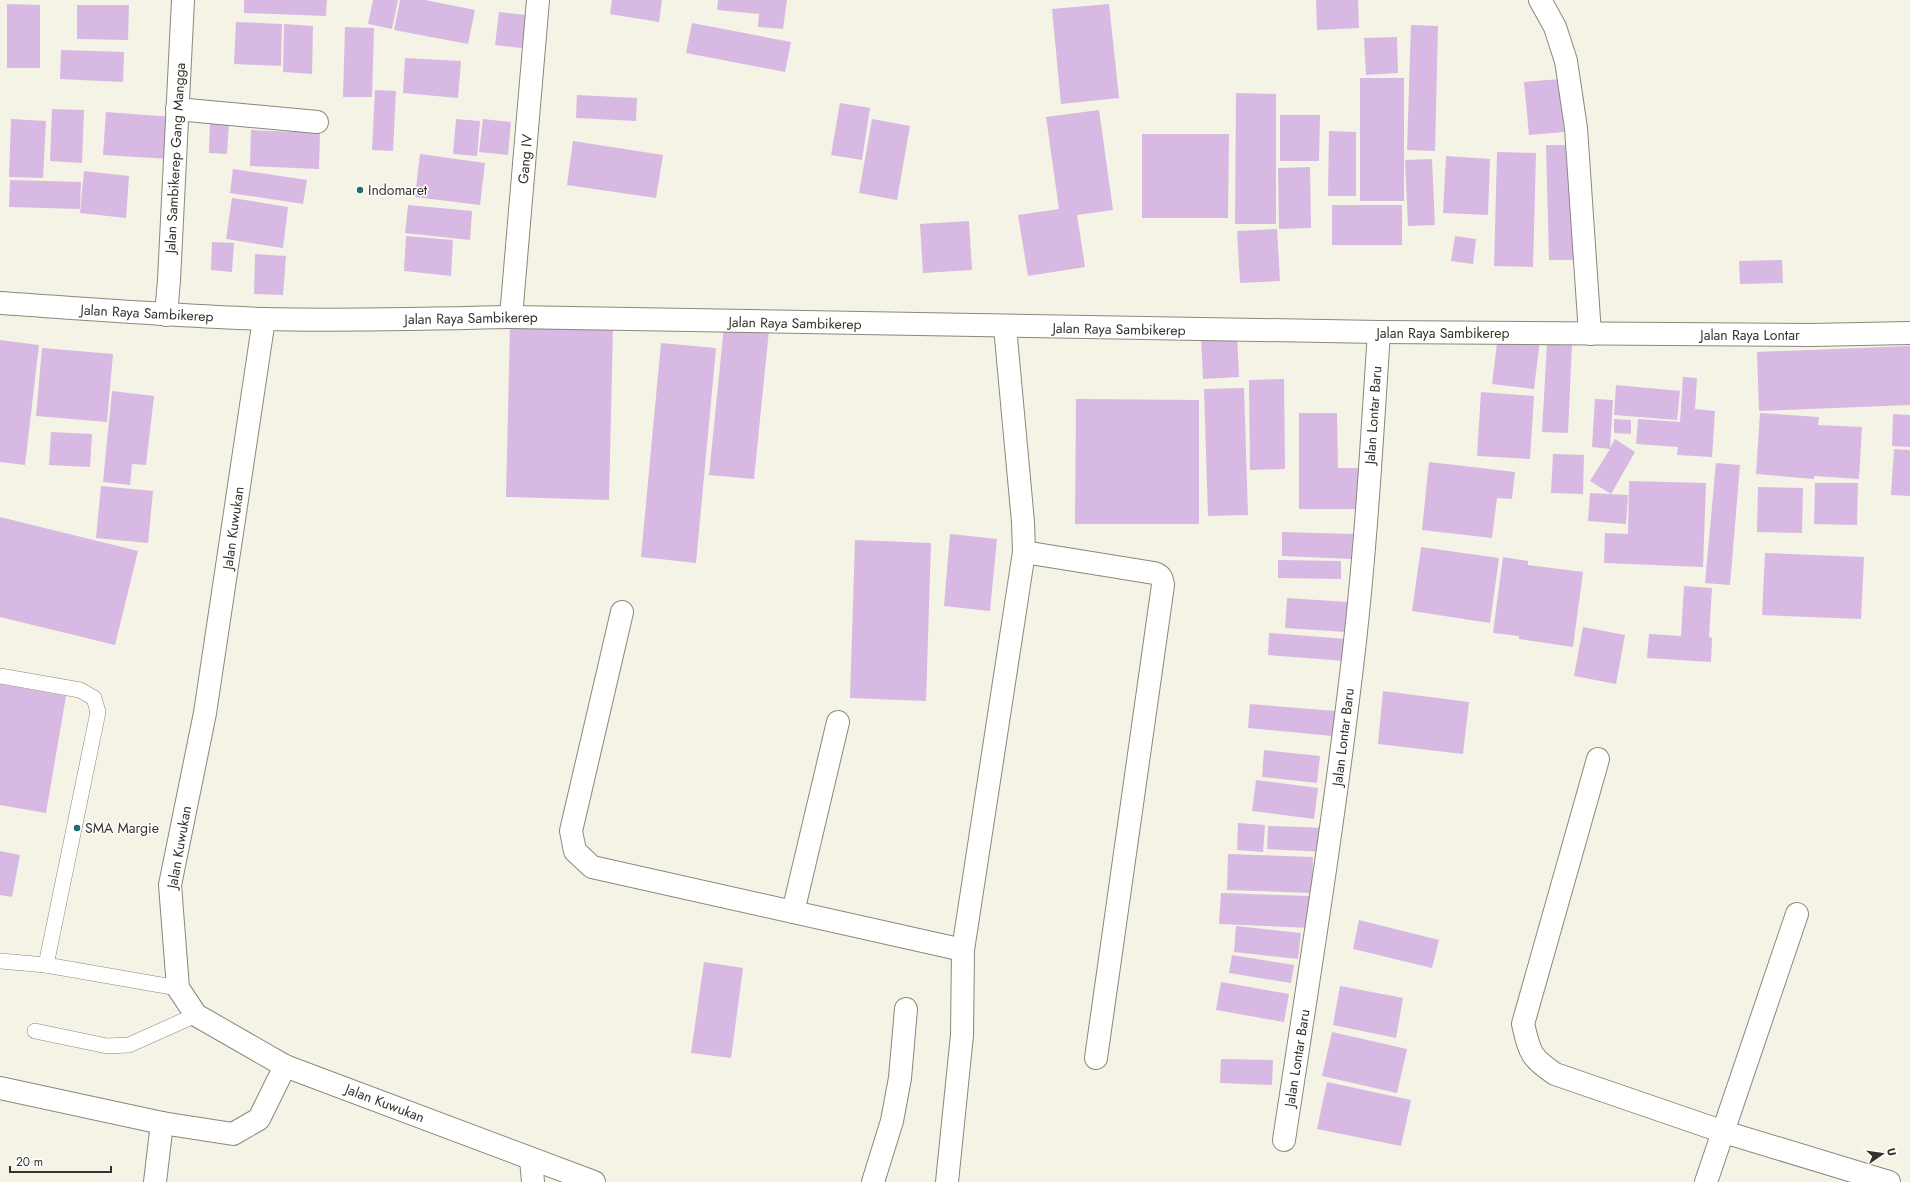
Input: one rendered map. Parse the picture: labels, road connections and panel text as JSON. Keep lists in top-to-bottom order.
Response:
{
  "streets": {
    "street": [
      "Jalan Sambikerep Gang Mangga",
      "Gang IV",
      "Jalan Raya Sambikerep",
      "Jalan Raya Lontar",
      "Jalan Lontar Baru",
      "Jalan Kuwukan"
    ]
  },
  "crossings": [
    ["Jalan Sambikerep Gang Mangga", "Jalan Raya Sambikerep"],
    ["Gang IV", "Jalan Raya Sambikerep"],
    ["Jalan Raya Sambikerep", "Jalan Raya Lontar"],
    ["Jalan Raya Sambikerep", "Jalan Lontar Baru"],
    ["Jalan Raya Sambikerep", "Jalan Kuwukan"]
  ],
  "places": ["Indomaret", "SMA Margie"],
  "scale_bar": "20 m",
  "north": "right"
}
